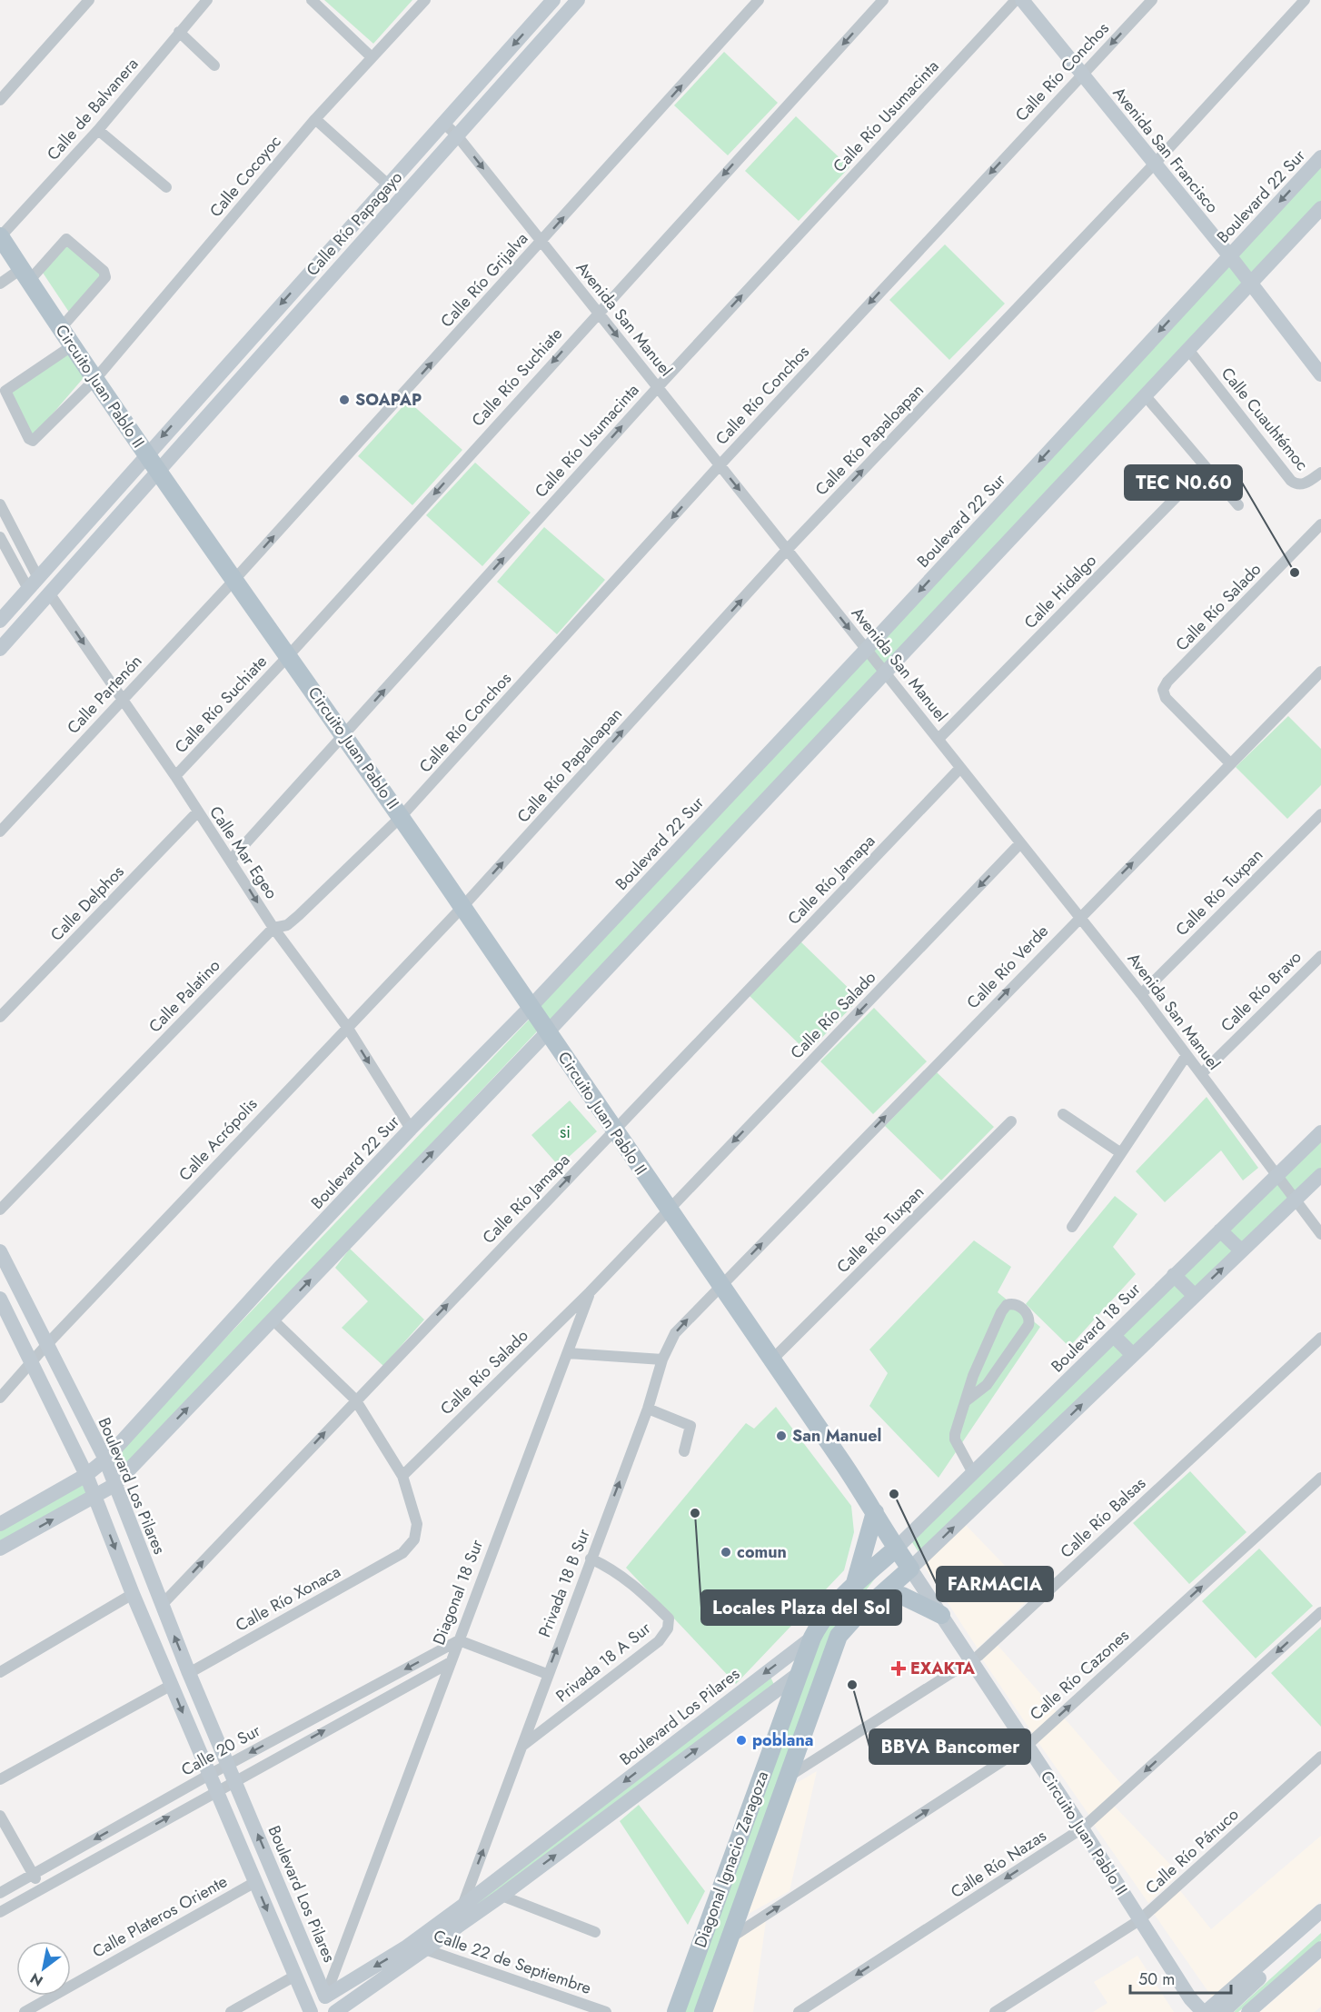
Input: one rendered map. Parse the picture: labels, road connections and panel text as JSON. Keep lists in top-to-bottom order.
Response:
{
  "streets": {
    "main road": ["Circuito Juan Pablo II", "Diagonal Ignacio Zaragoza"],
    "street": [
      "Calle Río Conchos",
      "Calle de Balvanera",
      "Calle Río Usumacinta",
      "Avenida San Francisco",
      "Calle Cocoyoc",
      "Boulevard 22 Sur",
      "Calle Río Papagayo",
      "Calle Río Grijalva",
      "Avenida San Manuel",
      "Calle Río Suchiate",
      "Calle Cuauhtémoc",
      "Calle Río Papaloapan",
      "Calle Hidalgo",
      "Calle Río Salado",
      "Calle Partenón",
      "Calle Mar Egeo",
      "Calle Río Jamapa",
      "Calle Río Tuxpan",
      "Calle Delphos",
      "Calle Río Verde",
      "Calle Río Bravo",
      "Calle Palatino",
      "Calle Acrópolis",
      "Boulevard 18 Sur",
      "Boulevard Los Pilares",
      "Calle Río Balsas",
      "Privada 18 B Sur",
      "Diagonal 18 Sur",
      "Calle Río Xonaca",
      "Privada 18 A Sur",
      "Calle Río Cazones",
      "Calle 20 Sur",
      "Calle Río Pánuco",
      "Calle Río Nazas",
      "Calle Plateros Oriente",
      "Calle 22 de Septiembre"
    ]
  },
  "crossings": [
    ["Calle Río Conchos", "Avenida San Francisco"],
    ["Calle Río Conchos", "Avenida San Manuel"],
    ["Calle Río Conchos", "Circuito Juan Pablo II"],
    ["Calle Río Conchos", "Calle Palatino"],
    ["Calle de Balvanera", "Circuito Juan Pablo II"],
    ["Calle Río Usumacinta", "Avenida San Manuel"],
    ["Calle Río Usumacinta", "Circuito Juan Pablo II"],
    ["Calle Río Usumacinta", "Calle Mar Egeo"],
    ["Avenida San Francisco", "Boulevard 22 Sur"],
    ["Avenida San Francisco", "Calle Río Papaloapan"],
    ["Calle Cocoyoc", "Circuito Juan Pablo II"],
    ["Boulevard 22 Sur", "Avenida San Manuel"],
    ["Boulevard 22 Sur", "Circuito Juan Pablo II"],
    ["Boulevard 22 Sur", "Calle Mar Egeo"],
    ["Boulevard 22 Sur", "Boulevard Los Pilares"],
    ["Calle Río Papagayo", "Avenida San Manuel"],
    ["Calle Río Papagayo", "Circuito Juan Pablo II"],
    ["Calle Río Papagayo", "Calle Mar Egeo"],
    ["Calle Río Grijalva", "Avenida San Manuel"],
    ["Calle Río Grijalva", "Circuito Juan Pablo II"],
    ["Calle Río Grijalva", "Calle Partenón"],
    ["Avenida San Manuel", "Calle Río Suchiate"],
    ["Avenida San Manuel", "Calle Río Papaloapan"],
    ["Avenida San Manuel", "Calle Hidalgo"],
    ["Avenida San Manuel", "Calle Río Salado"],
    ["Avenida San Manuel", "Calle Río Jamapa"],
    ["Avenida San Manuel", "Calle Río Tuxpan"],
    ["Avenida San Manuel", "Calle Río Verde"],
    ["Avenida San Manuel", "Calle Río Bravo"],
    ["Avenida San Manuel", "Boulevard 18 Sur"],
    ["Calle Río Suchiate", "Circuito Juan Pablo II"],
    ["Calle Río Suchiate", "Calle Mar Egeo"],
    ["Circuito Juan Pablo II", "Calle Río Papaloapan"],
    ["Circuito Juan Pablo II", "Calle Río Salado"],
    ["Circuito Juan Pablo II", "Calle Partenón"],
    ["Circuito Juan Pablo II", "Calle Río Jamapa"],
    ["Circuito Juan Pablo II", "Calle Río Tuxpan"],
    ["Circuito Juan Pablo II", "Calle Río Verde"],
    ["Circuito Juan Pablo II", "Calle Palatino"],
    ["Circuito Juan Pablo II", "Calle Acrópolis"],
    ["Circuito Juan Pablo II", "Boulevard 18 Sur"],
    ["Circuito Juan Pablo II", "Calle Río Balsas"],
    ["Circuito Juan Pablo II", "Privada 18 B Sur"],
    ["Circuito Juan Pablo II", "Diagonal 18 Sur"],
    ["Circuito Juan Pablo II", "Calle Río Cazones"],
    ["Circuito Juan Pablo II", "Calle Río Pánuco"],
    ["Circuito Juan Pablo II", "Diagonal Ignacio Zaragoza"],
    ["Circuito Juan Pablo II", "Calle Río Nazas"],
    ["Calle Río Papaloapan", "Calle Acrópolis"],
    ["Calle Río Salado", "Calle Río Verde"],
    ["Calle Río Salado", "Diagonal 18 Sur"],
    ["Calle Río Salado", "Calle Río Xonaca"],
    ["Calle Partenón", "Calle Mar Egeo"],
    ["Calle Mar Egeo", "Calle Delphos"],
    ["Calle Mar Egeo", "Calle Palatino"],
    ["Calle Mar Egeo", "Calle Acrópolis"],
    ["Calle Río Jamapa", "Boulevard Los Pilares"],
    ["Calle Río Verde", "Privada 18 B Sur"],
    ["Calle Acrópolis", "Boulevard Los Pilares"],
    ["Boulevard 18 Sur", "Diagonal Ignacio Zaragoza"],
    ["Boulevard Los Pilares", "Privada 18 B Sur"],
    ["Boulevard Los Pilares", "Diagonal 18 Sur"],
    ["Boulevard Los Pilares", "Calle Río Xonaca"],
    ["Boulevard Los Pilares", "Calle 20 Sur"],
    ["Boulevard Los Pilares", "Diagonal Ignacio Zaragoza"],
    ["Boulevard Los Pilares", "Calle 22 de Septiembre"],
    ["Calle Río Balsas", "Diagonal Ignacio Zaragoza"],
    ["Privada 18 B Sur", "Privada 18 A Sur"],
    ["Diagonal 18 Sur", "Calle 20 Sur"],
    ["Calle Río Cazones", "Diagonal Ignacio Zaragoza"]
  ],
  "one_way": [
    "Calle Río Conchos",
    "Calle Río Usumacinta",
    "Calle Río Grijalva",
    "Calle Río Suchiate",
    "Calle Río Papaloapan",
    "Calle Río Salado",
    "Calle Mar Egeo",
    "Calle Río Jamapa",
    "Calle Río Verde",
    "Privada 18 B Sur",
    "Calle Río Cazones",
    "Calle Río Nazas"
  ],
  "parks": ["si"],
  "places": {
    "other": [
      "SOAPAP",
      "TEC N0.60",
      "San Manuel",
      "FARMACIA",
      "Locales Plaza del Sol",
      "comun",
      "BBVA Bancomer",
      "poblana"
    ],
    "health": ["EXAKTA"]
  },
  "scale_bar": "50 m",
  "north": "bottom left"
}
